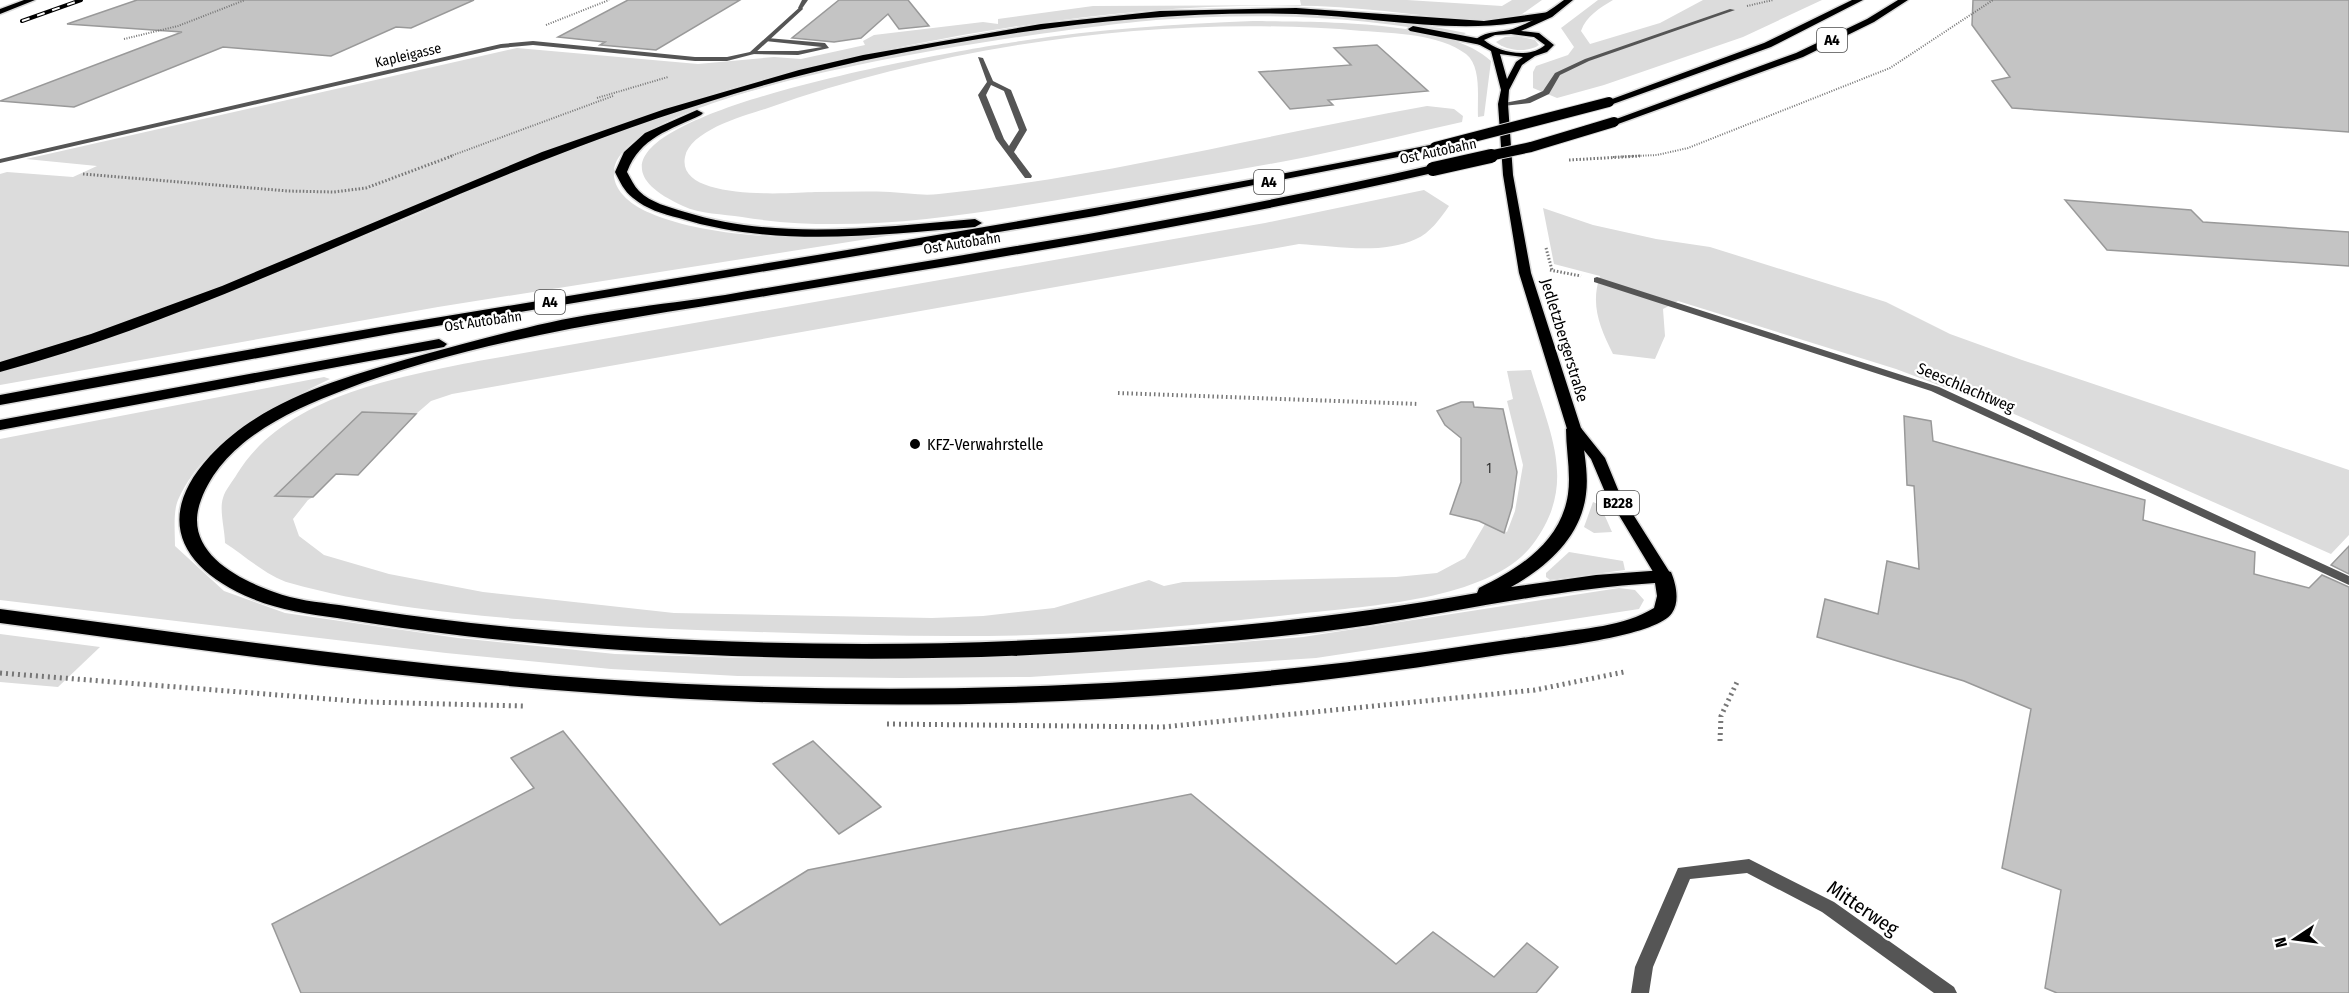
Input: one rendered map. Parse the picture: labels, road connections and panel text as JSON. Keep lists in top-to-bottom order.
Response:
{
  "streets": {
    "highway": ["A4", "Ost Autobahn"],
    "main road": ["Jedletzbergerstraße", "B228"],
    "street": ["Kapleigasse", "Seeschlachtweg", "Mitterweg"]
  },
  "places": ["KFZ-Verwahrstelle"],
  "house_numbers": ["1"],
  "north": "left"
}
